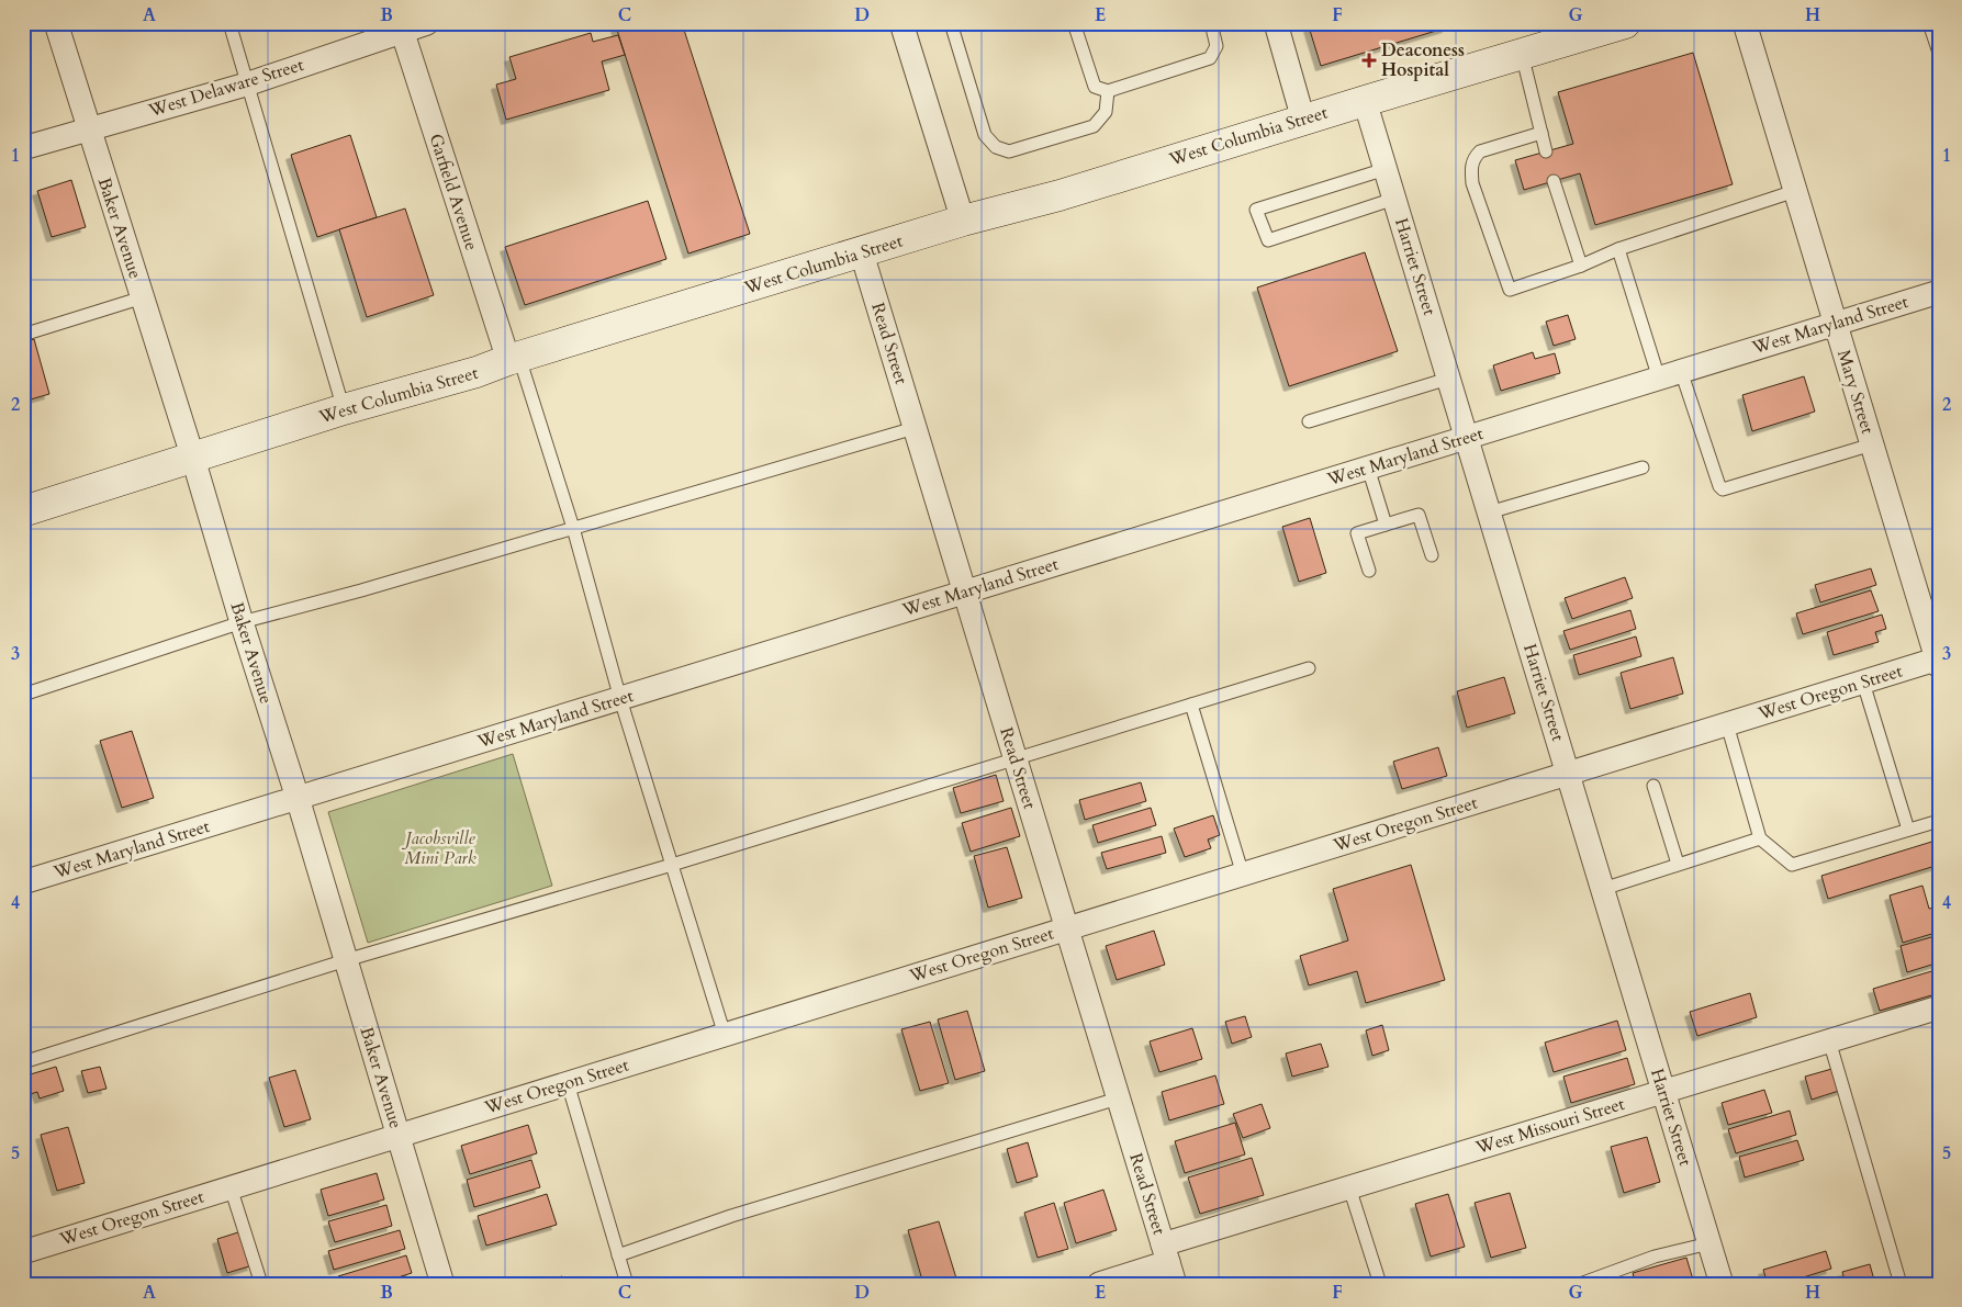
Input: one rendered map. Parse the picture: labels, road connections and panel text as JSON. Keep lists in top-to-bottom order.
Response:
{
  "streets": {
    "main road": ["West Columbia Street"],
    "street": [
      "West Delaware Street",
      "Garfield Avenue",
      "Baker Avenue",
      "Harriet Street",
      "West Maryland Street",
      "Read Street",
      "Mary Street",
      "West Oregon Street",
      "West Missouri Street"
    ]
  },
  "crossings": [
    ["West Delaware Street", "Garfield Avenue"],
    ["West Delaware Street", "Baker Avenue"],
    ["West Columbia Street", "Garfield Avenue"],
    ["West Columbia Street", "Baker Avenue"],
    ["West Columbia Street", "Harriet Street"],
    ["West Columbia Street", "Read Street"],
    ["Baker Avenue", "West Maryland Street"],
    ["Baker Avenue", "West Oregon Street"],
    ["Harriet Street", "West Maryland Street"],
    ["Harriet Street", "West Oregon Street"],
    ["Harriet Street", "West Missouri Street"],
    ["West Maryland Street", "Read Street"],
    ["West Maryland Street", "Mary Street"],
    ["Read Street", "West Oregon Street"],
    ["Read Street", "West Missouri Street"],
    ["Mary Street", "West Oregon Street"]
  ],
  "parks": ["Jacobsville Mini Park"],
  "places": {
    "health": ["Deaconess Hospital"]
  },
  "grid": {
    "columns": [
      "A",
      "B",
      "C",
      "D",
      "E",
      "F",
      "G",
      "H"
    ],
    "rows": [
      "1",
      "2",
      "3",
      "4",
      "5"
    ]
  }
}
